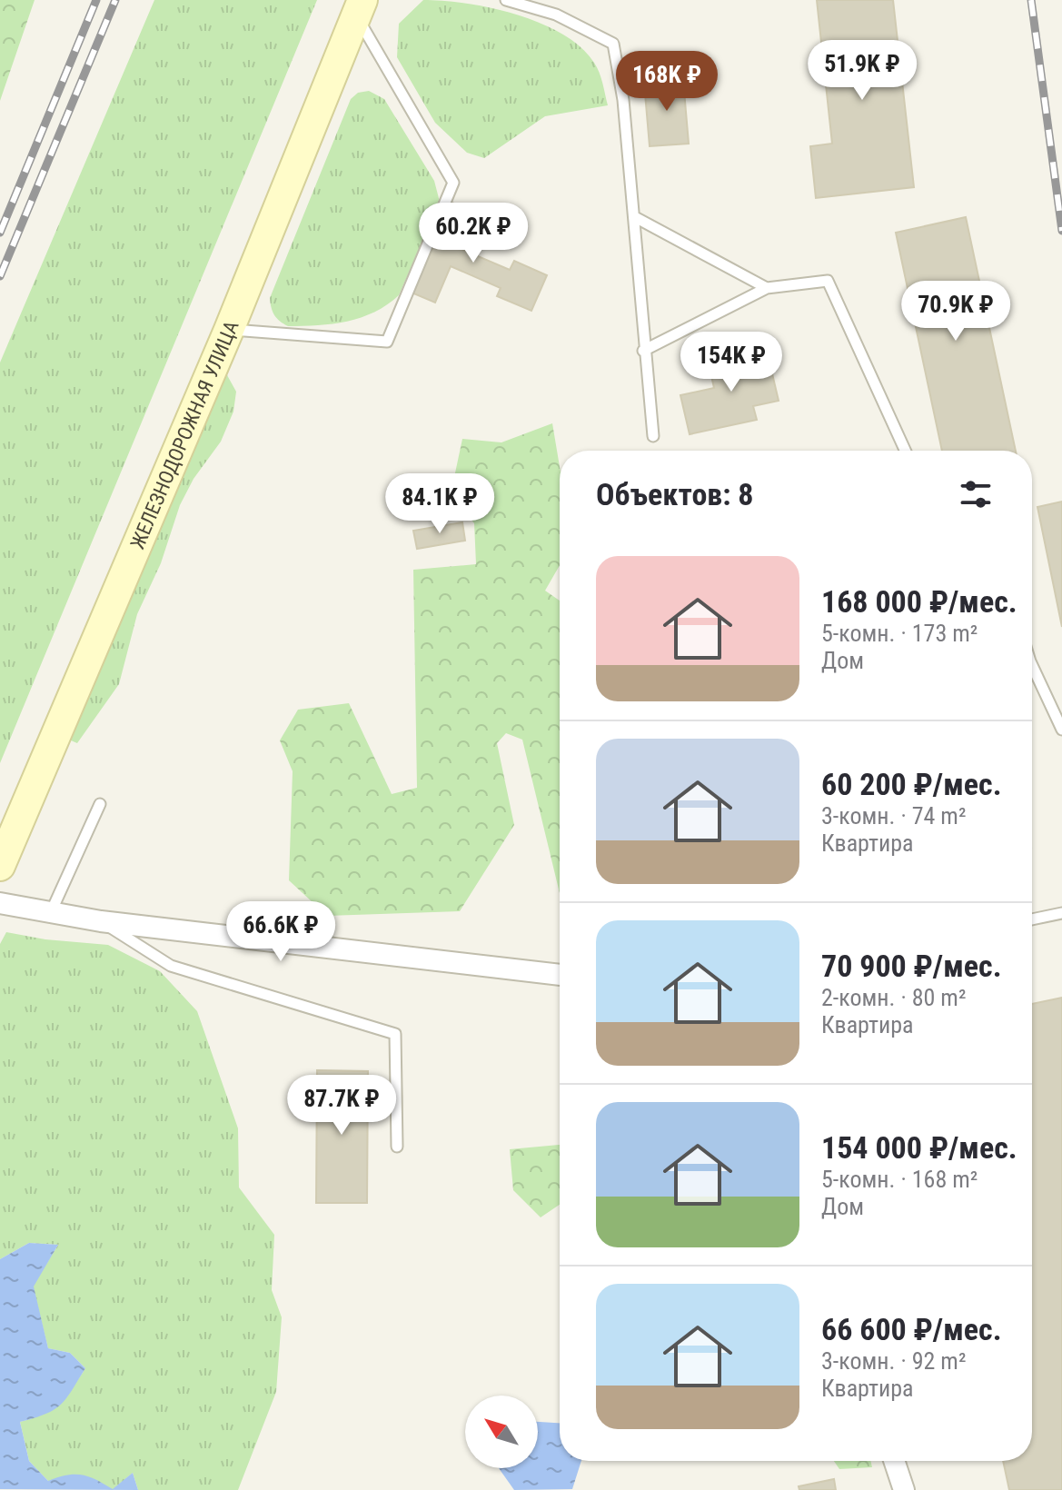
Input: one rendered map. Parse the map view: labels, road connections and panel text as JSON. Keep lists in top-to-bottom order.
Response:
{
  "streets": {
    "main road": ["ЖЕЛЕЗНОДОРОЖНАЯ УЛИЦА"]
  },
  "north": "top left",
  "page": {
    "price": [
      "51.9K ₽",
      "168K ₽",
      "60.2K ₽",
      "70.9K ₽",
      "154K ₽",
      "84.1K ₽",
      "66.6K ₽",
      "87.7K ₽"
    ],
    "heading": "Объектов: 8",
    "list": [
      {
        "name": "168 000 ₽/мес.",
        "note": "5-комн. · 173 m² · Дом"
      },
      {
        "name": "60 200 ₽/мес.",
        "note": "3-комн. · 74 m² · Квартира"
      },
      {
        "name": "70 900 ₽/мес.",
        "note": "2-комн. · 80 m² · Квартира"
      },
      {
        "name": "154 000 ₽/мес.",
        "note": "5-комн. · 168 m² · Дом"
      },
      {
        "name": "66 600 ₽/мес.",
        "note": "3-комн. · 92 m² · Квартира"
      }
    ]
  }
}
